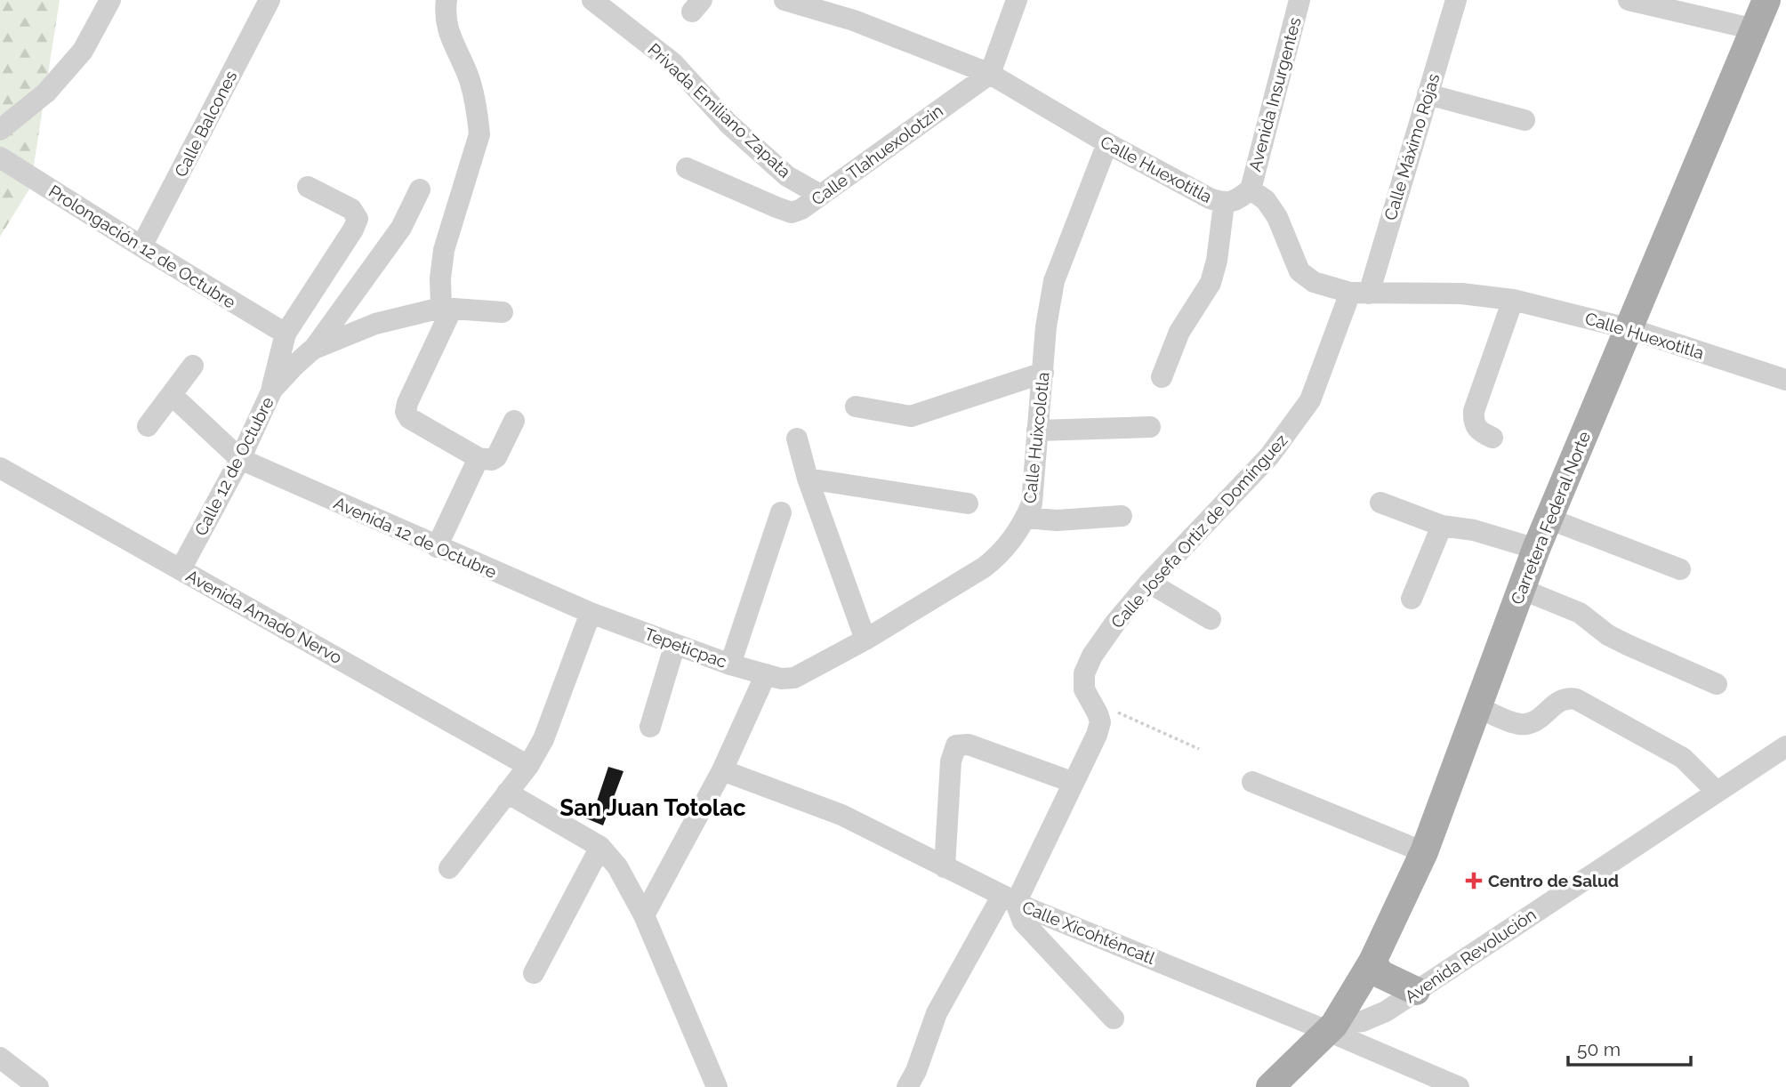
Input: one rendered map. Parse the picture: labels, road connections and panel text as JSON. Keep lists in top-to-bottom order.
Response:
{
  "streets": {
    "main road": ["Carretera Federal Norte"],
    "street": [
      "Avenida Insurgentes",
      "Privada Emiliano Zapata",
      "Calle Balcones",
      "Calle Máximo Rojas",
      "Calle Tlahuexolotzin",
      "Calle Huexotitla",
      "Prolongación 12 de Octubre",
      "Calle Huixcolotla",
      "Calle 12 de Octubre",
      "Calle Josefa Ortiz de Domínguez",
      "Avenida 12 de Octubre",
      "Avenida Amado Nervo",
      "Tepeticpac",
      "Calle Xicohténcatl",
      "Avenida Revolución"
    ]
  },
  "crossings": [
    ["Avenida Insurgentes", "Calle Huexotitla"],
    ["Privada Emiliano Zapata", "Calle Tlahuexolotzin"],
    ["Calle Balcones", "Prolongación 12 de Octubre"],
    ["Calle Máximo Rojas", "Calle Huexotitla"],
    ["Calle Máximo Rojas", "Calle Josefa Ortiz de Domínguez"],
    ["Calle Tlahuexolotzin", "Calle Huexotitla"],
    ["Calle Huexotitla", "Calle Huixcolotla"],
    ["Calle Huexotitla", "Carretera Federal Norte"],
    ["Calle Huexotitla", "Calle Josefa Ortiz de Domínguez"],
    ["Calle Huixcolotla", "Tepeticpac"],
    ["Calle 12 de Octubre", "Avenida 12 de Octubre"],
    ["Calle 12 de Octubre", "Avenida Amado Nervo"],
    ["Carretera Federal Norte", "Calle Xicohténcatl"],
    ["Carretera Federal Norte", "Avenida Revolución"],
    ["Avenida 12 de Octubre", "Tepeticpac"],
    ["Calle Xicohténcatl", "Avenida Revolución"]
  ],
  "districts": ["San Juan Totolac"],
  "places": {
    "health": ["Centro de Salud"]
  },
  "scale_bar": "50 m"
}
